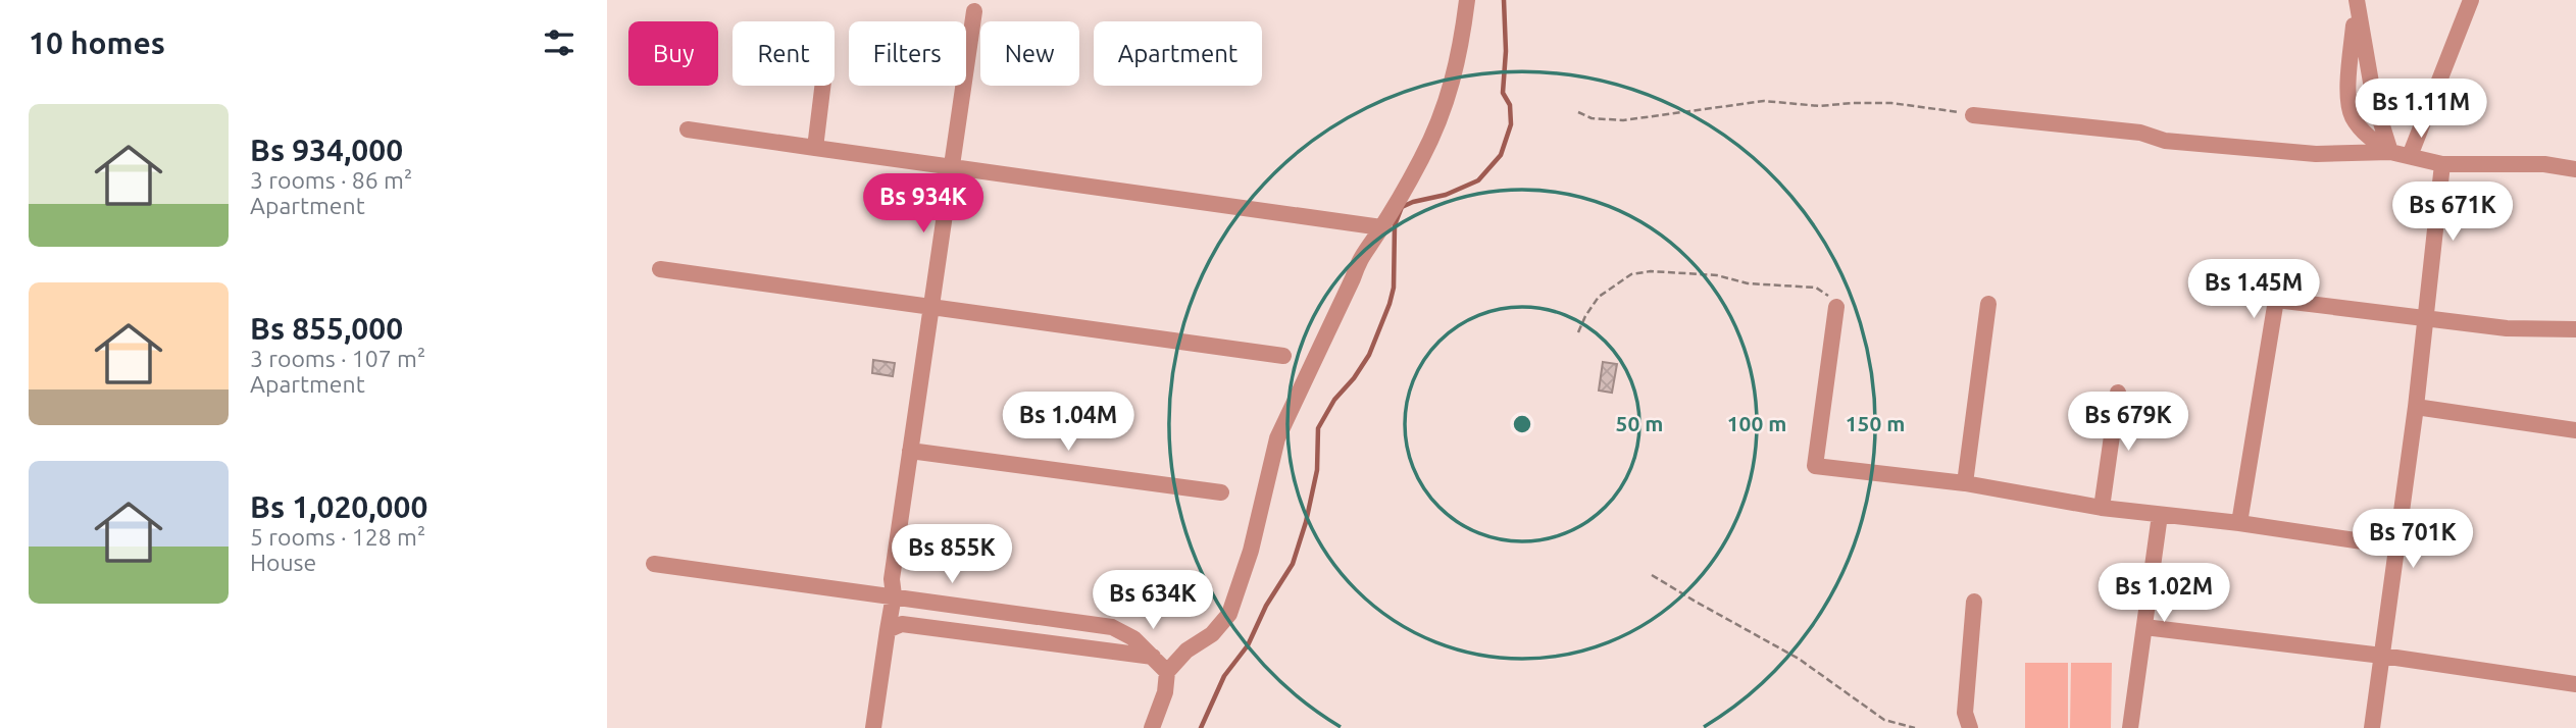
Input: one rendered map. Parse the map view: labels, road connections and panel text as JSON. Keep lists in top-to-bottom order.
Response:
{
  "page": {
    "heading": "10 homes",
    "chip": [
      "Buy",
      "Rent",
      "Filters",
      "New",
      "Apartment"
    ],
    "price": [
      "Bs 1.11M",
      "Bs 934K",
      "Bs 671K",
      "Bs 1.45M",
      "Bs 1.04M",
      "Bs 679K",
      "Bs 701K",
      "Bs 855K",
      "Bs 1.02M",
      "Bs 634K"
    ],
    "list": [
      {
        "name": "Bs 934,000",
        "note": "3 rooms · 86 m² · Apartment"
      },
      {
        "name": "Bs 855,000",
        "note": "3 rooms · 107 m² · Apartment"
      },
      {
        "name": "Bs 1,020,000",
        "note": "5 rooms · 128 m² · House"
      }
    ]
  },
  "rings": ["50 m", "100 m", "150 m"]
}
